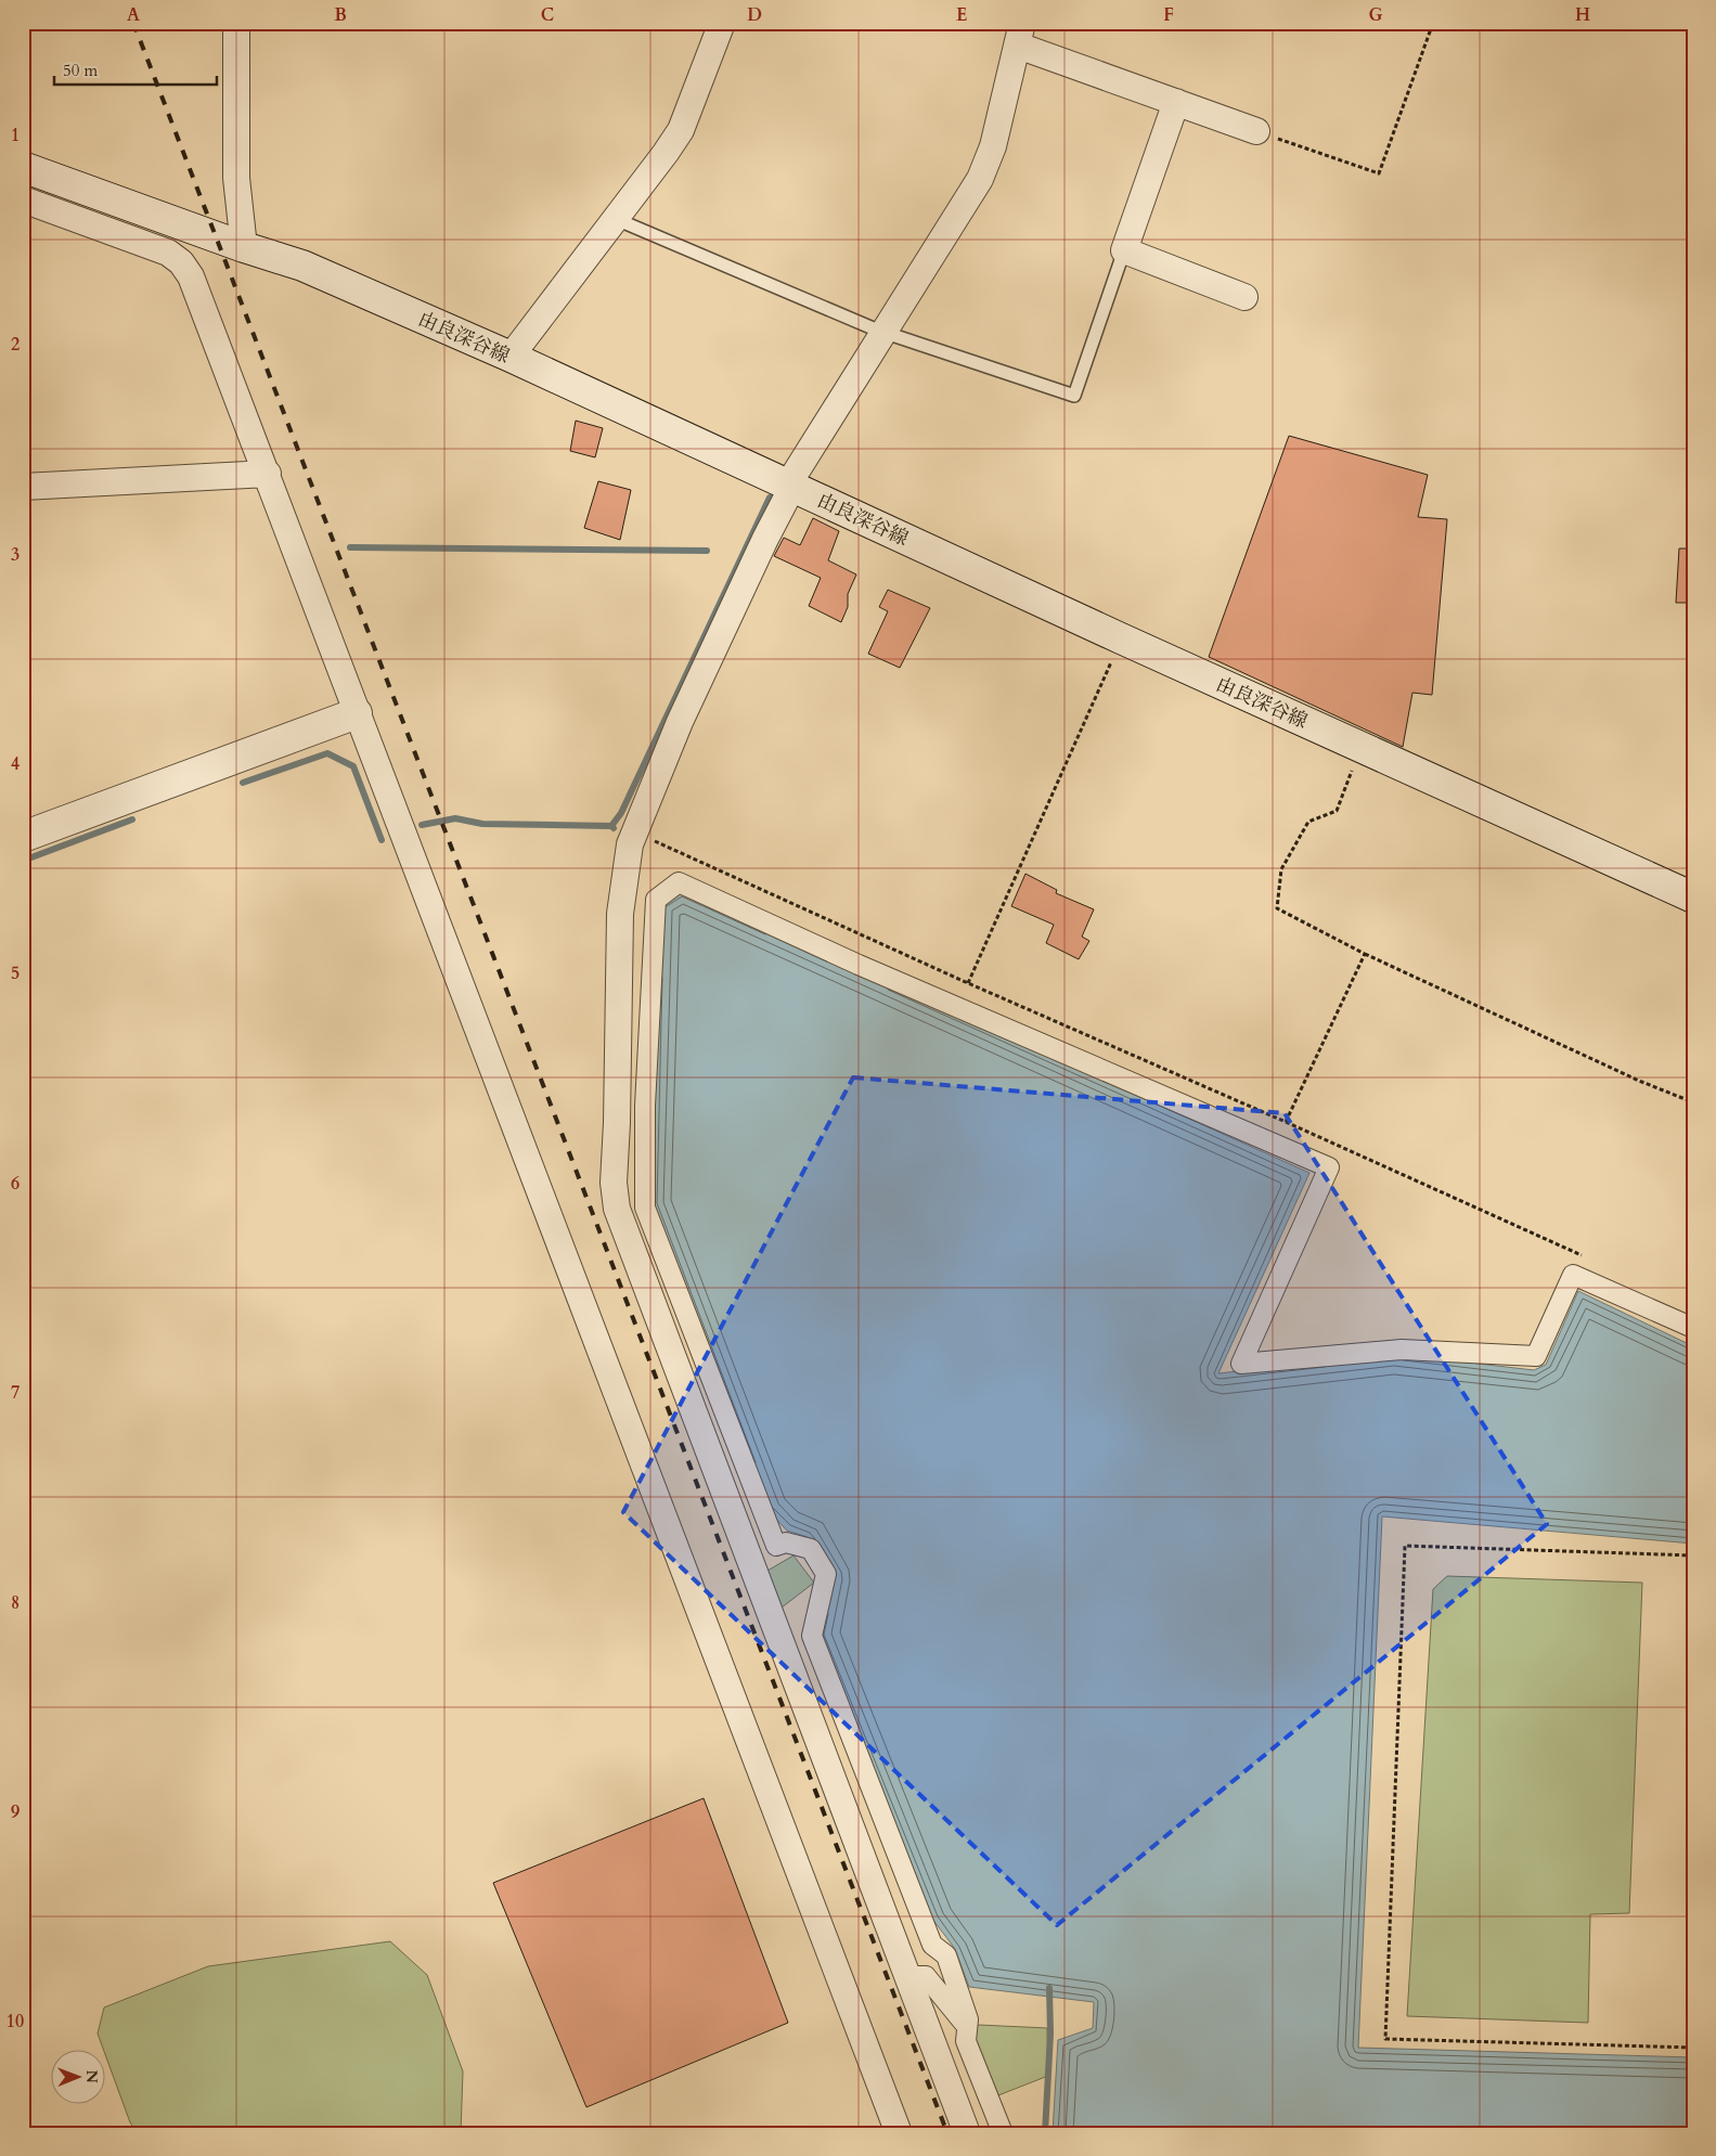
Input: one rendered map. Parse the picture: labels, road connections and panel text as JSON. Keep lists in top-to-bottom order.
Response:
{
  "streets": {
    "main road": ["由良深谷線"]
  },
  "scale_bar": "50 m",
  "north": "right",
  "grid": {
    "columns": [
      "A",
      "B",
      "C",
      "D",
      "E",
      "F",
      "G",
      "H"
    ],
    "rows": [
      "1",
      "2",
      "3",
      "4",
      "5",
      "6",
      "7",
      "8",
      "9",
      "10"
    ]
  }
}
